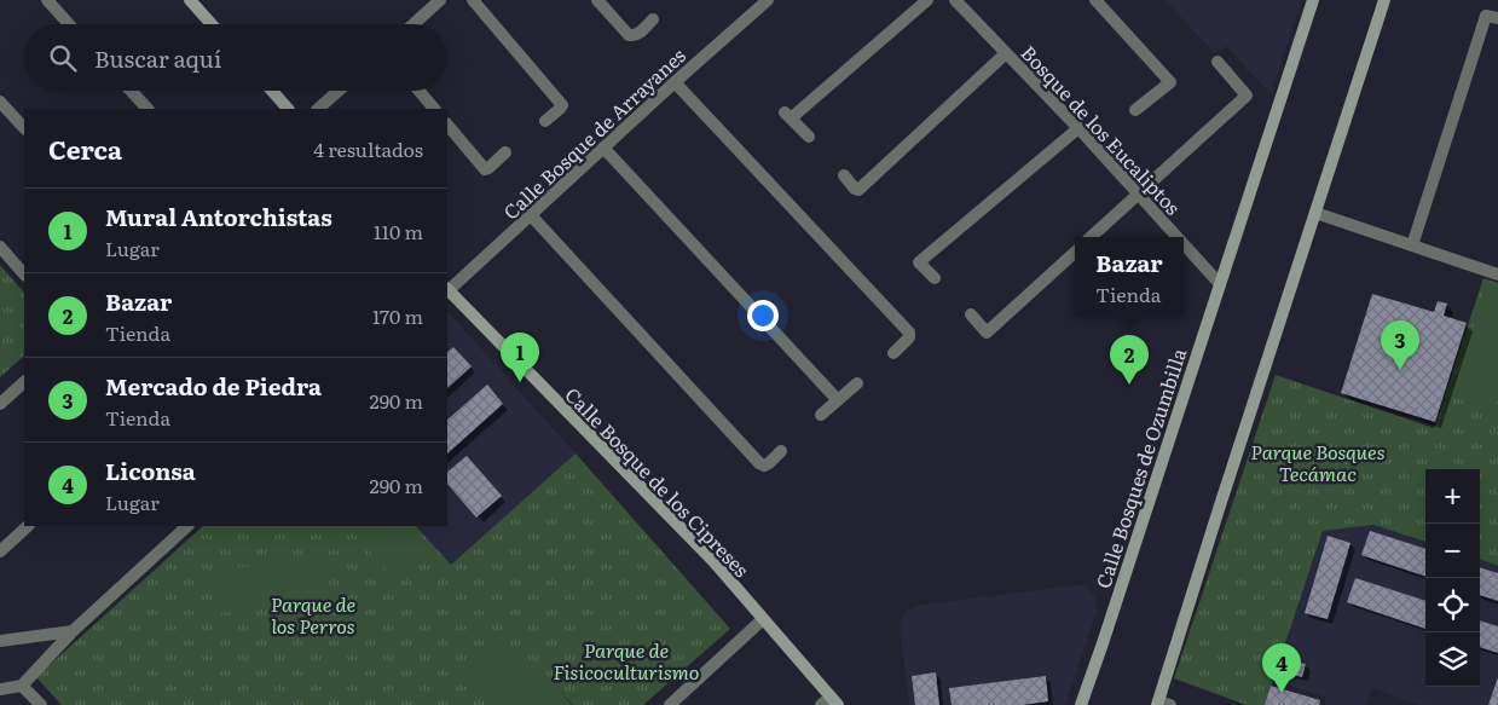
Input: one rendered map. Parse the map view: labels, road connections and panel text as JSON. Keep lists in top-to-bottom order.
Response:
{
  "streets": {
    "main road": ["Calle Bosques de Ozumbilla", "Calle Bosque de los Cipreses"],
    "street": ["Bosque de los Eucaliptos", "Calle Bosque de Arrayanes"]
  },
  "crossings": [
    ["Bosque de los Eucaliptos", "Calle Bosques de Ozumbilla"]
  ],
  "parks": ["Parque Bosques Tecámac", "Parque de los Perros", "Parque de Fisicoculturismo"],
  "page": {
    "search": "Buscar aquí",
    "heading": ["Cerca", "4 resultados"],
    "list": [
      {
        "mark": "1",
        "name": "Mural Antorchistas",
        "note": "Lugar",
        "value": "110 m"
      },
      {
        "mark": "2",
        "name": "Bazar",
        "note": "Tienda",
        "value": "170 m"
      },
      {
        "mark": "3",
        "name": "Mercado de Piedra",
        "note": "Tienda",
        "value": "290 m"
      },
      {
        "mark": "4",
        "name": "Liconsa",
        "note": "Lugar",
        "value": "290 m"
      }
    ],
    "popup": ["Bazar", "Tienda"],
    "pins": [
      "3",
      "1",
      "2",
      "4"
    ],
    "map_buttons": ["+", "−"]
  }
}
